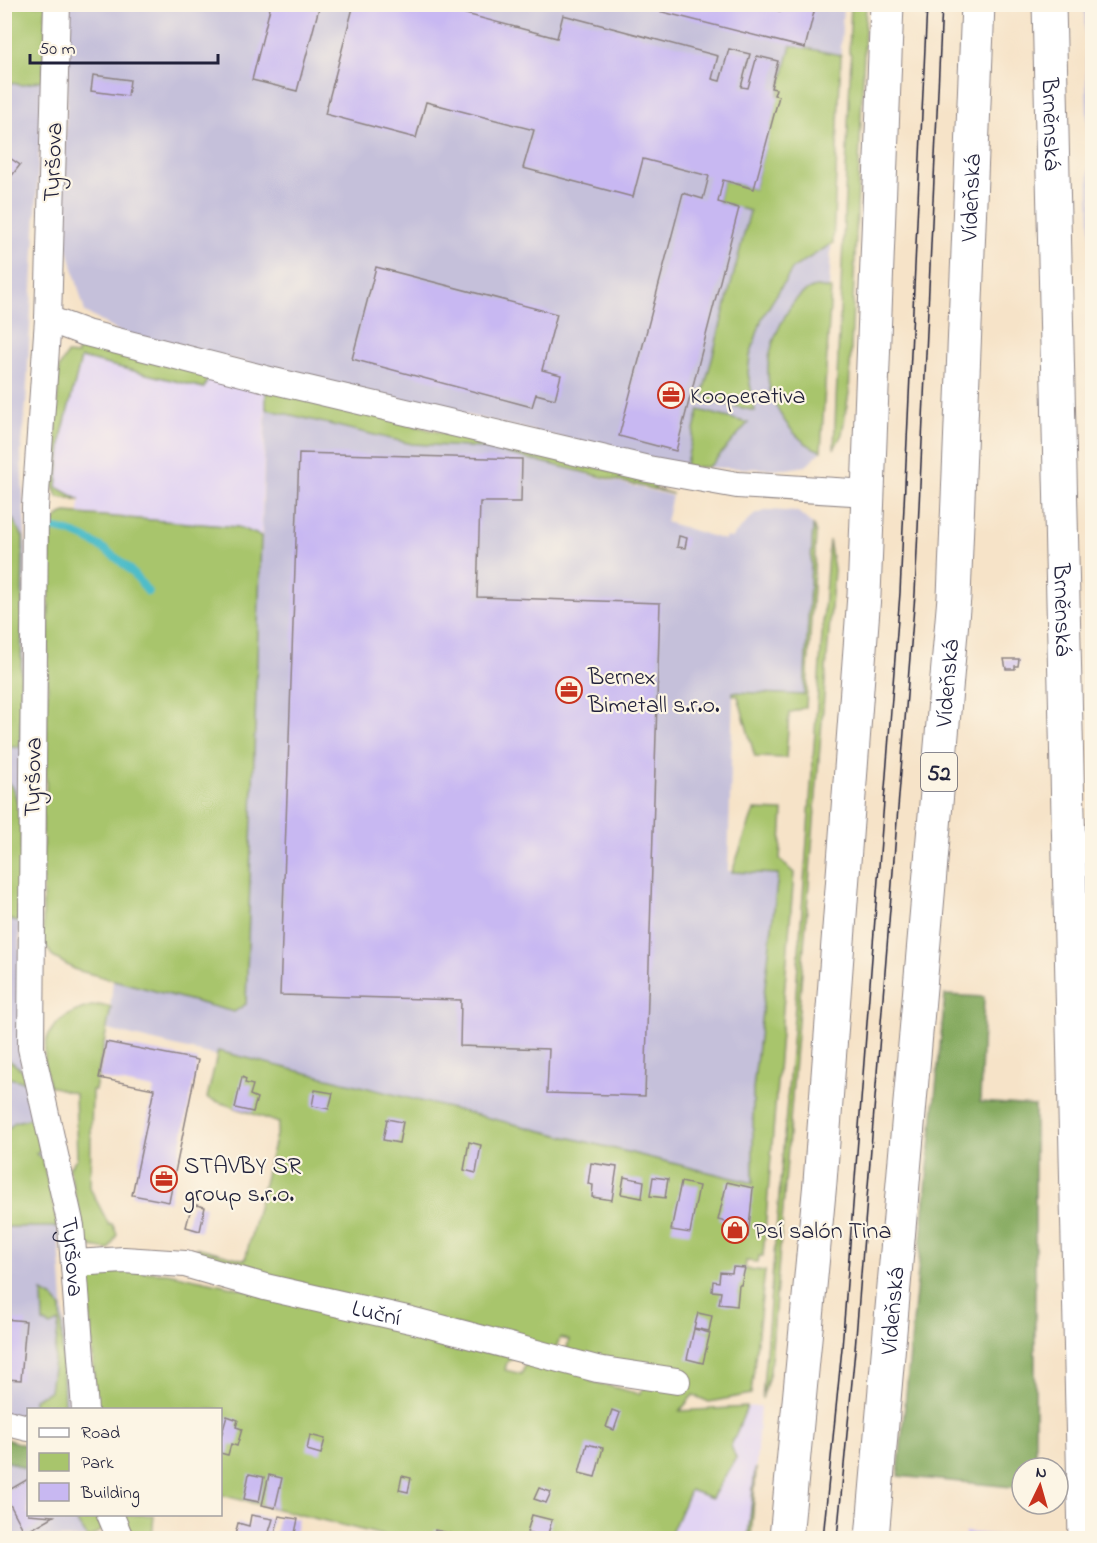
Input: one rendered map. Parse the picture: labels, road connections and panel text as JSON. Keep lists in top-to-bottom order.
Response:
{
  "streets": {
    "main road": ["Brněnská", "Vídeňská", "52"],
    "street": ["Tyršova", "Luční"]
  },
  "crossings": [
    ["Tyršova", "Luční"]
  ],
  "places": {
    "office": ["Kooperativa", "Bernex Bimetall s.r.o.", "STAVBY SR group s.r.o."],
    "shop": ["Psí salón Tina"]
  },
  "legend": ["Road", "Park", "Building"],
  "scale_bar": "50 m",
  "north": "top"
}
